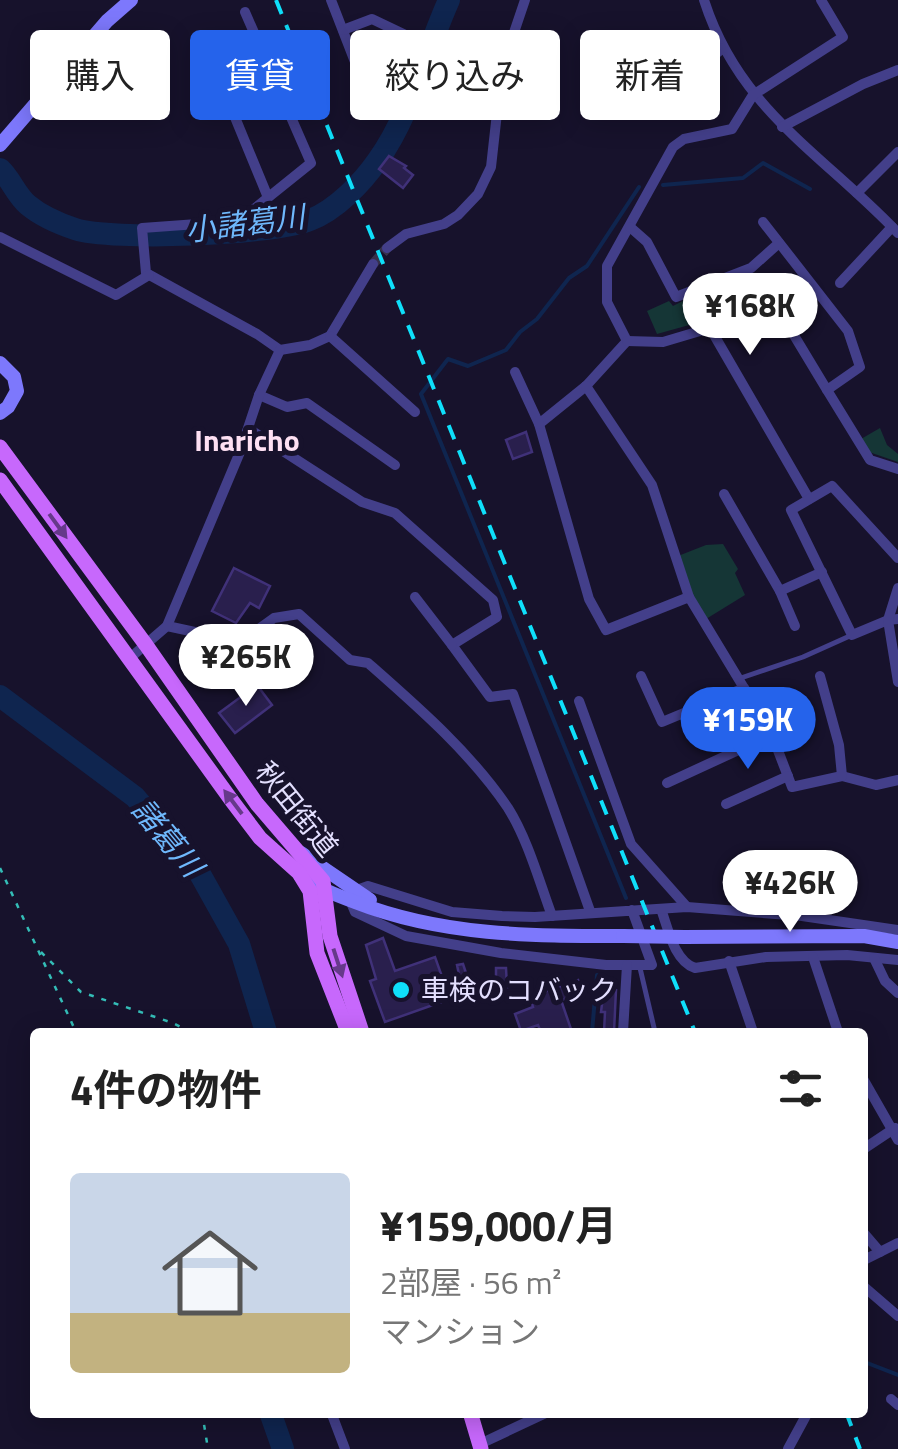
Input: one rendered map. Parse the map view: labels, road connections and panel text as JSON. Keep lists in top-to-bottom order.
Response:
{
  "streets": {
    "main road": ["秋田街道"]
  },
  "districts": ["Inaricho"],
  "water": ["小諸葛川", "諸葛川"],
  "places": ["車検のコバック"],
  "page": {
    "chip": [
      "購入",
      "賃貸",
      "絞り込み",
      "新着"
    ],
    "price": [
      "¥168K",
      "¥265K",
      "¥159K",
      "¥426K"
    ],
    "heading": "4件の物件",
    "list": [
      {
        "name": "¥159,000/月",
        "note": "2部屋 · 56 m² · マンション"
      }
    ]
  }
}
